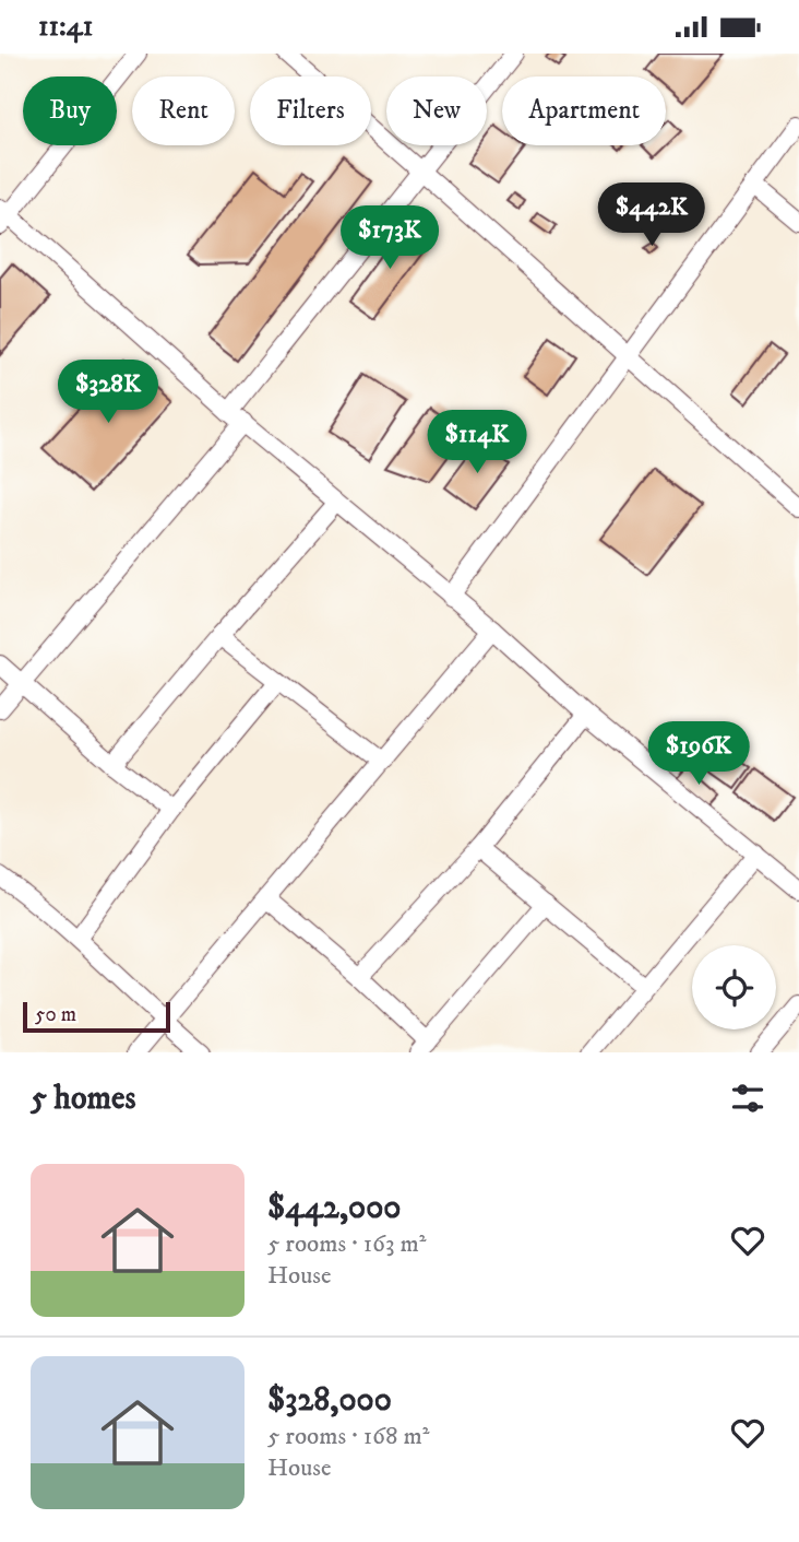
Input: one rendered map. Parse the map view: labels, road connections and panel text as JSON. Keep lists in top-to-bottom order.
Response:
{
  "scale_bar": "50 m",
  "page": {
    "status": "11:41",
    "chip": [
      "Buy",
      "Rent",
      "Filters",
      "New",
      "Apartment"
    ],
    "price": [
      "$442K",
      "$173K",
      "$328K",
      "$114K",
      "$196K"
    ],
    "scale": "50 m",
    "heading": "5 homes",
    "list": [
      {
        "name": "$442,000",
        "note": "5 rooms · 163 m² · House"
      },
      {
        "name": "$328,000",
        "note": "5 rooms · 168 m² · House"
      }
    ]
  }
}
